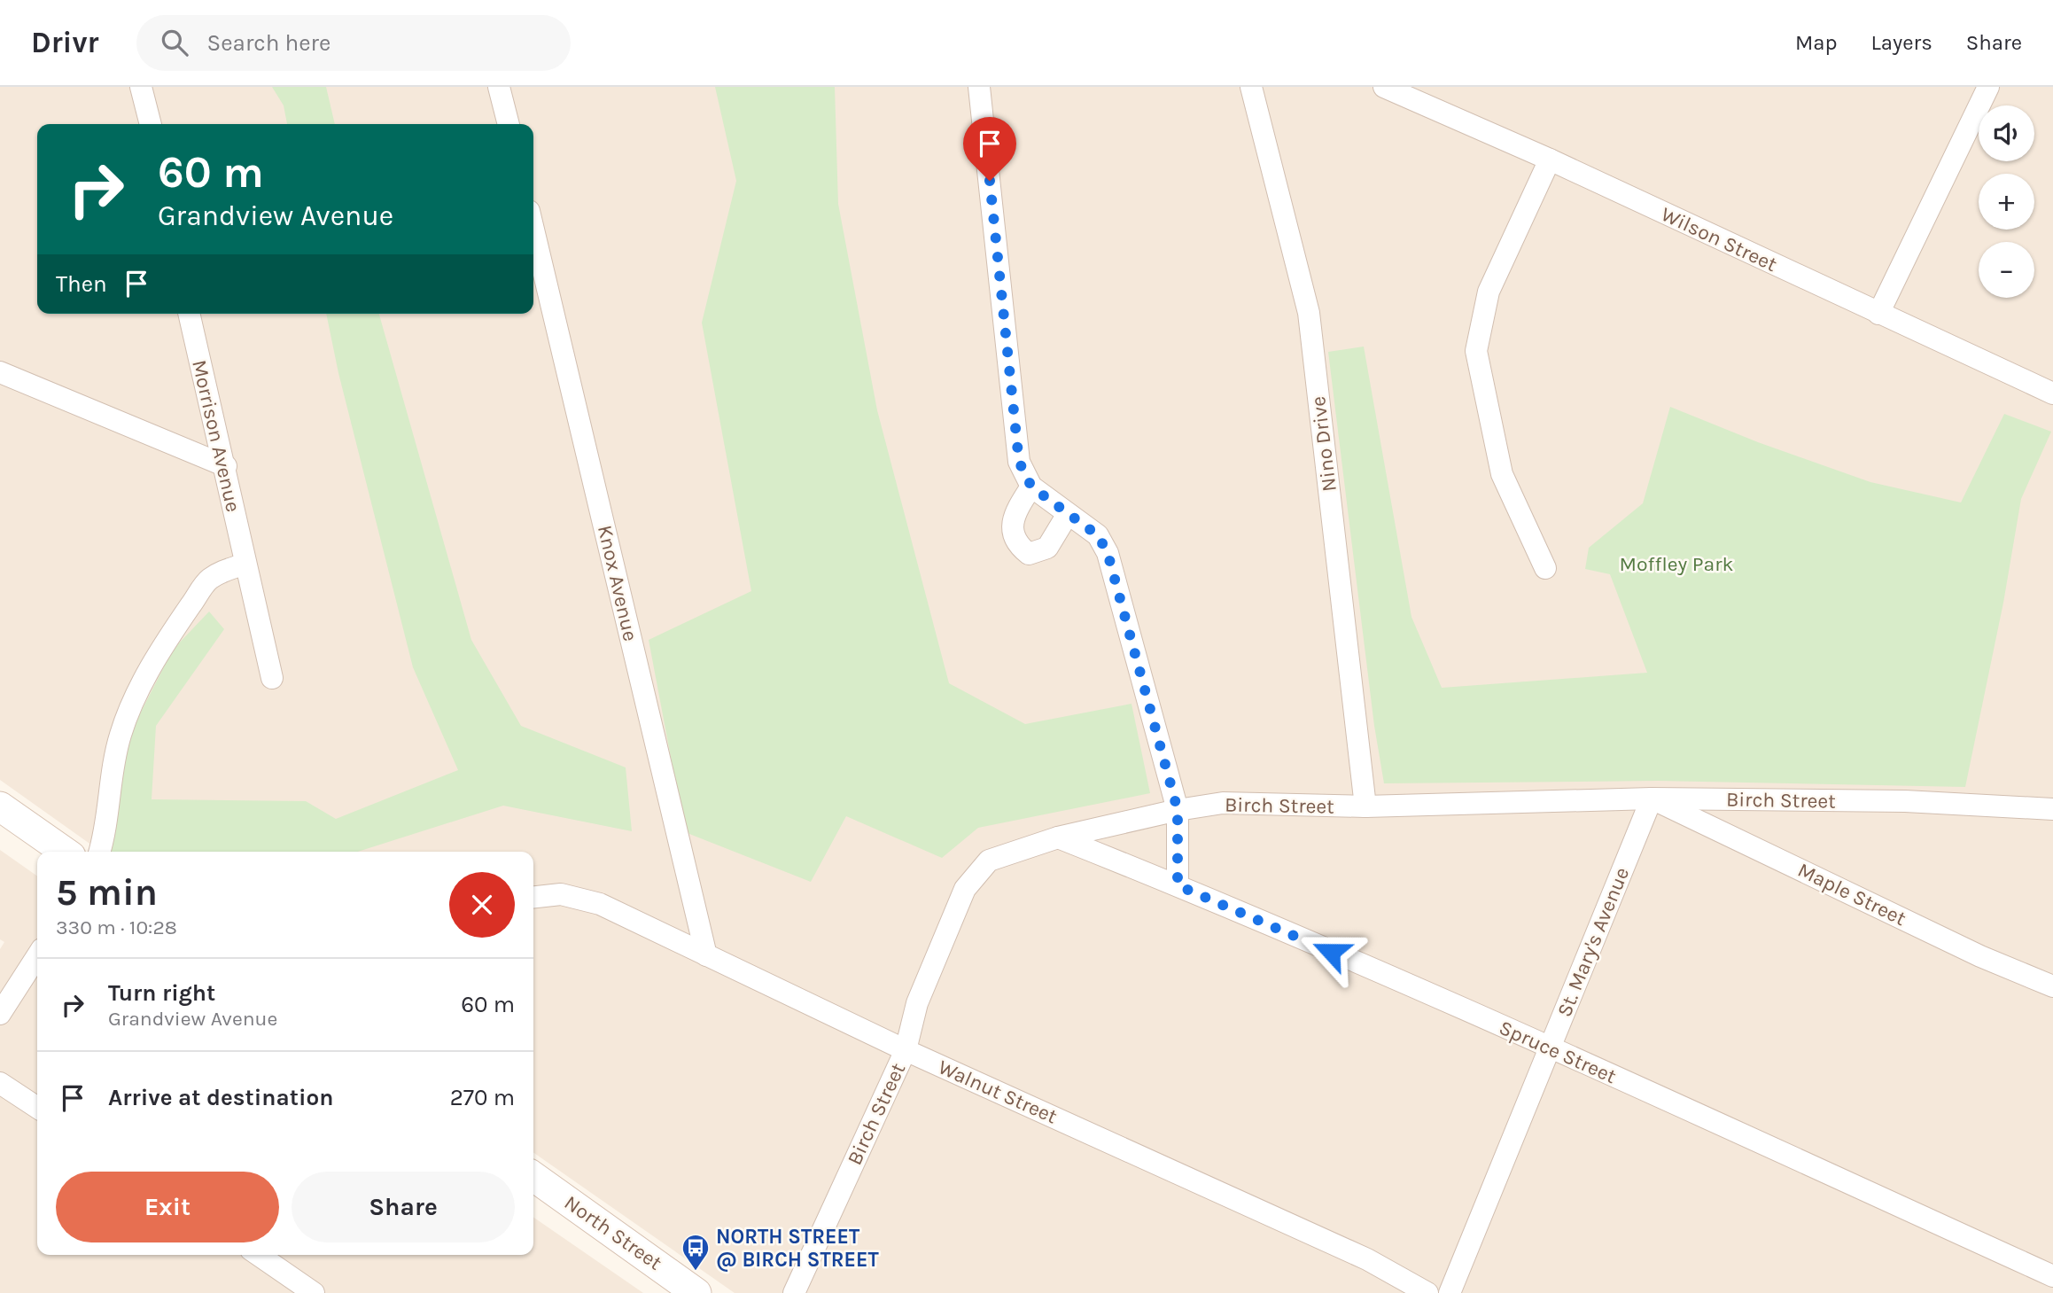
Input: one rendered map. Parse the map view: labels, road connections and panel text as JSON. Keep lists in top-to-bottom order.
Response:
{
  "streets": {
    "main road": ["North Street"],
    "street": [
      "Wilson Street",
      "Morrison Avenue",
      "Nino Drive",
      "Knox Avenue",
      "Birch Street",
      "Maple Street",
      "St. Mary's Avenue",
      "Spruce Street",
      "Walnut Street"
    ]
  },
  "crossings": [
    ["Nino Drive", "Birch Street"],
    ["Knox Avenue", "Walnut Street"],
    ["Birch Street", "Maple Street"],
    ["Birch Street", "St. Mary's Avenue"],
    ["Birch Street", "Spruce Street"],
    ["Birch Street", "Walnut Street"],
    ["Maple Street", "St. Mary's Avenue"],
    ["St. Mary's Avenue", "Spruce Street"]
  ],
  "parks": ["Moffley Park"],
  "places": {
    "bus stop": ["NORTH STREET @ BIRCH STREET"]
  },
  "page": {
    "header": "Drivr",
    "search": "Search here",
    "nav": ["Map", "Layers", "Share"],
    "map_buttons": ["+", "−"],
    "turn": ["60 m", "Grandview Avenue"],
    "then": "Then",
    "heading": ["5 min", "330 m · 10:28"],
    "list": [
      {
        "name": "Turn right",
        "note": "Grandview Avenue",
        "value": "60 m"
      },
      {
        "name": "Arrive at destination",
        "value": "270 m"
      }
    ],
    "buttons": ["Exit", "Share"]
  }
}
